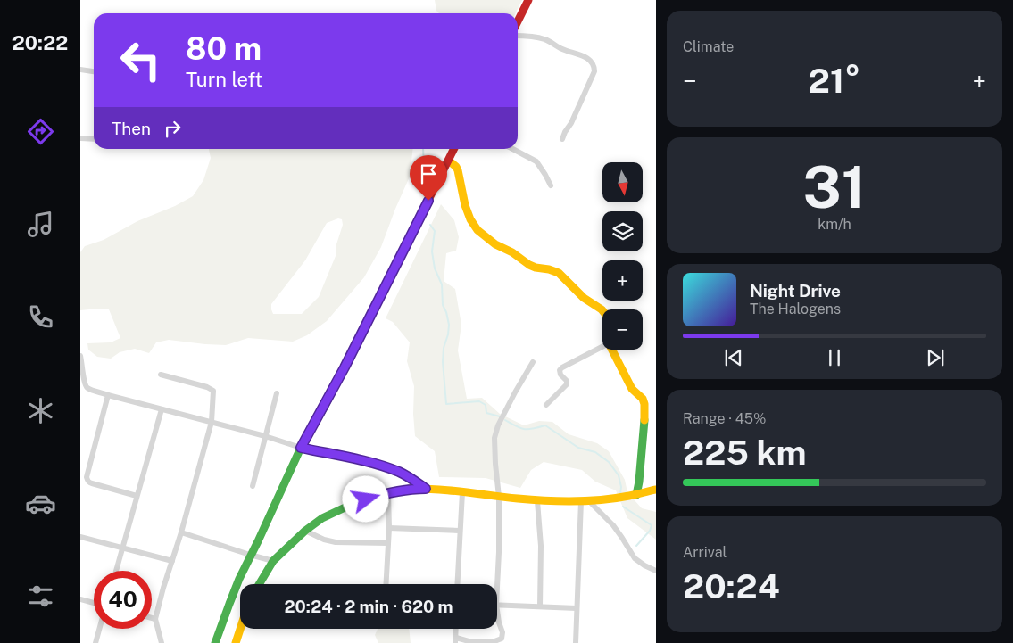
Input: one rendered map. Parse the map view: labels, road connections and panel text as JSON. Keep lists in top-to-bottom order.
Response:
{
  "north": "bottom",
  "page": {
    "tabs": "20:22",
    "tile": [
      "Climate",
      ["31", "km/h"],
      ["Range · 45%", "225 km"],
      ["Arrival", "20:24"]
    ],
    "turn": ["80 m", "Turn left"],
    "heat": ["−", "21°", "+"],
    "then": "Then",
    "map_buttons": ["+", "−"],
    "song": ["Night Drive", "The Halogens"],
    "limit": "40",
    "trip": "20:24 · 2 min · 620 m"
  }
}
